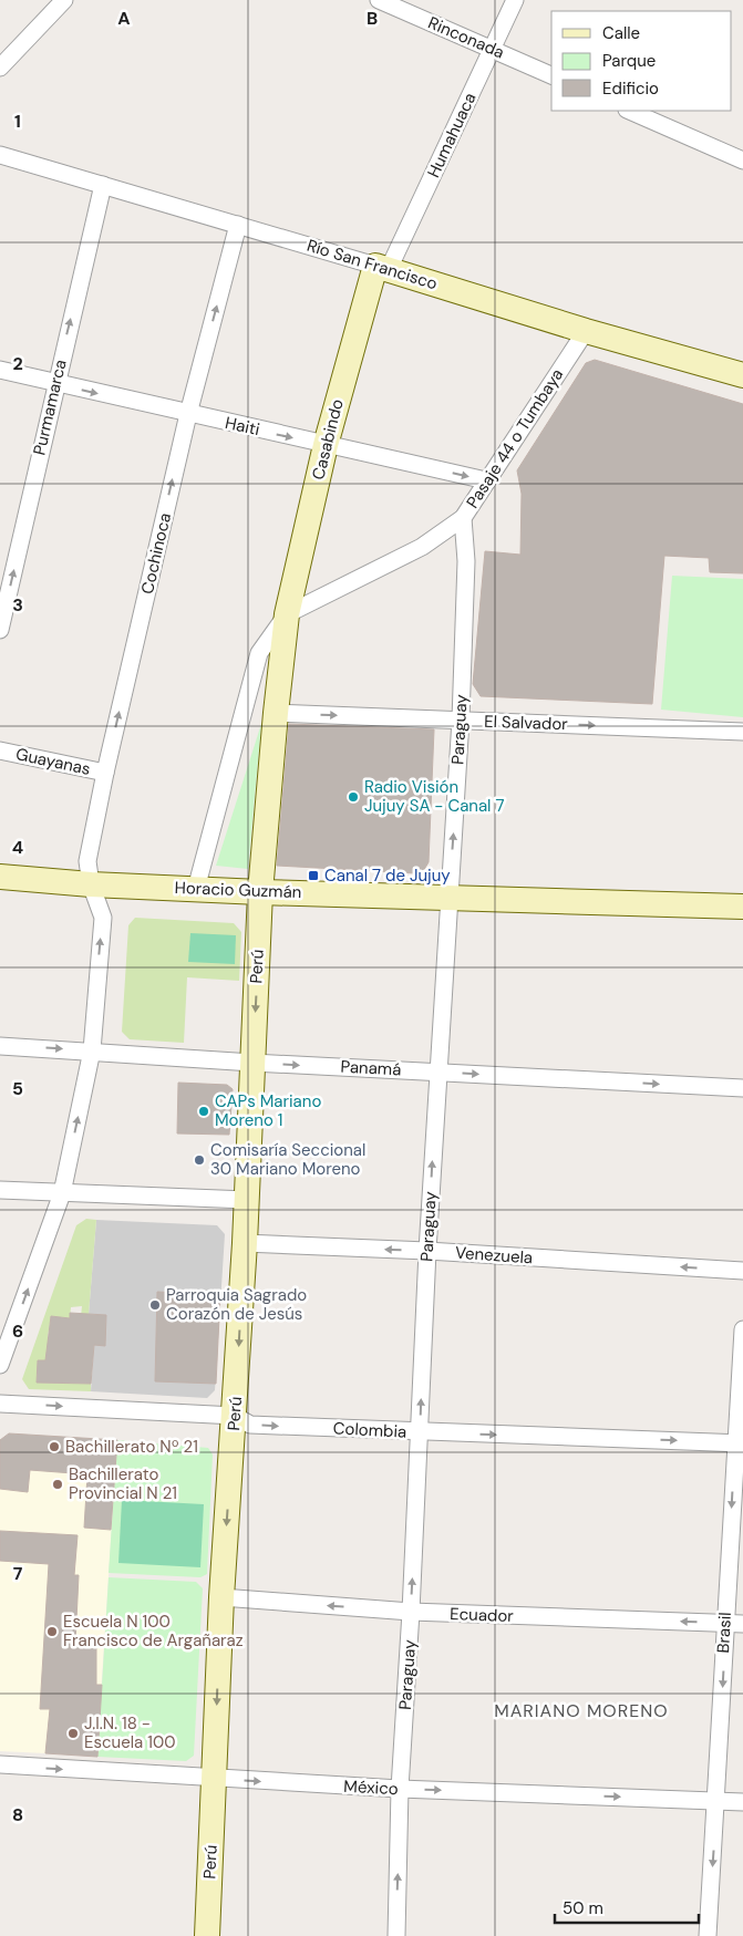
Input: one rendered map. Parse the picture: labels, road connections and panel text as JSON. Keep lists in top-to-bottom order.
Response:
{
  "streets": {
    "main road": [
      "Río San Francisco",
      "Casabindo",
      "Horacio Guzmán",
      "Perú"
    ],
    "street": [
      "Rinconada",
      "Humahuaca",
      "Purmamarca",
      "Haiti",
      "Pasaje 44 o Tumbaya",
      "Cochinoca",
      "El Salvador",
      "Paraguay",
      "Guayanas",
      "Panamá",
      "Venezuela",
      "Colombia",
      "Ecuador",
      "Brasil",
      "México"
    ]
  },
  "crossings": [
    ["Rinconada", "Humahuaca"],
    ["Humahuaca", "Río San Francisco"],
    ["Humahuaca", "Casabindo"],
    ["Río San Francisco", "Purmamarca"],
    ["Río San Francisco", "Pasaje 44 o Tumbaya"],
    ["Río San Francisco", "Casabindo"],
    ["Río San Francisco", "Cochinoca"],
    ["Purmamarca", "Haiti"],
    ["Haiti", "Pasaje 44 o Tumbaya"],
    ["Haiti", "Casabindo"],
    ["Haiti", "Cochinoca"],
    ["Pasaje 44 o Tumbaya", "Casabindo"],
    ["Pasaje 44 o Tumbaya", "Paraguay"],
    ["Casabindo", "El Salvador"],
    ["Casabindo", "Horacio Guzmán"],
    ["Casabindo", "Perú"],
    ["Cochinoca", "Guayanas"],
    ["Cochinoca", "Horacio Guzmán"],
    ["Cochinoca", "Panamá"],
    ["El Salvador", "Paraguay"],
    ["Paraguay", "Horacio Guzmán"],
    ["Paraguay", "Panamá"],
    ["Paraguay", "Venezuela"],
    ["Paraguay", "Colombia"],
    ["Paraguay", "Ecuador"],
    ["Paraguay", "México"],
    ["Horacio Guzmán", "Perú"],
    ["Perú", "Panamá"],
    ["Perú", "Venezuela"],
    ["Perú", "Colombia"],
    ["Perú", "Ecuador"],
    ["Perú", "México"],
    ["Colombia", "Brasil"],
    ["Ecuador", "Brasil"],
    ["Brasil", "México"]
  ],
  "one_way": [
    "Purmamarca",
    "Haiti",
    "Cochinoca",
    "El Salvador",
    "Paraguay",
    "Perú",
    "Panamá",
    "Venezuela",
    "Colombia",
    "Ecuador",
    "Brasil",
    "México"
  ],
  "districts": ["MARIANO MORENO"],
  "places": {
    "other": [
      "Radio Visión Jujuy SA - Canal 7",
      "CAPs Mariano Moreno 1",
      "Comisaría Seccional 30 Mariano Moreno",
      "Parroquia Sagrado Corazón de Jesús",
      "Bachillerato Nº 21",
      "Bachillerato Provincial N 21",
      "Escuela N 100 Francisco de Argañaraz",
      "J.I.N. 18 - Escuela 100"
    ],
    "transit": ["Canal 7 de Jujuy"]
  },
  "legend": ["Calle", "Parque", "Edificio"],
  "scale_bar": "50 m",
  "grid": {
    "columns": ["A", "B"],
    "rows": [
      "1",
      "2",
      "3",
      "4",
      "5",
      "6",
      "7",
      "8"
    ]
  }
}
